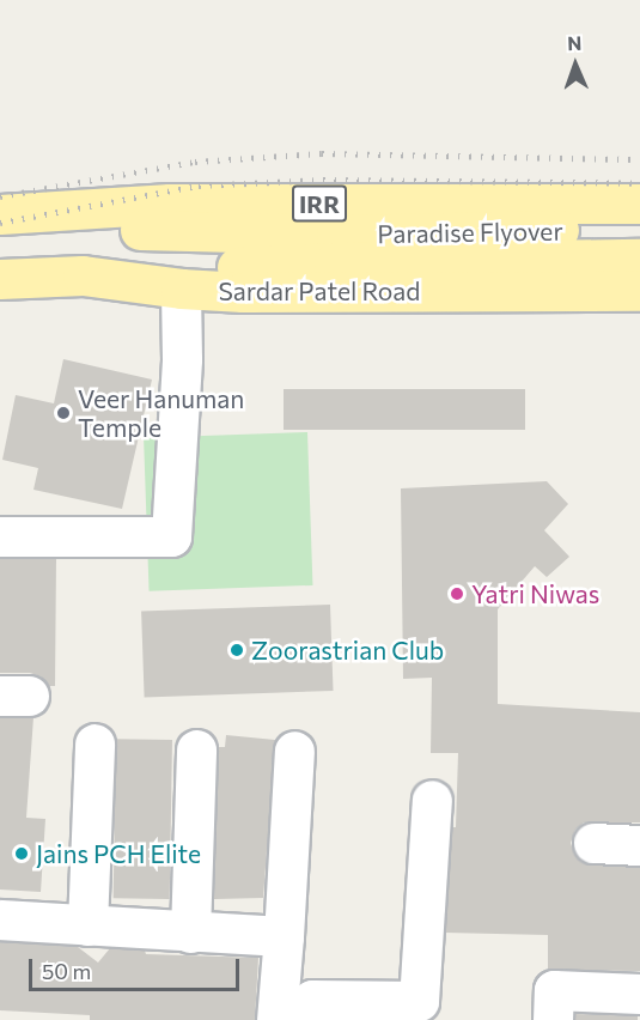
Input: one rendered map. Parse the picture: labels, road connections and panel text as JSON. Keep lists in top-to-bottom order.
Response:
{
  "streets": {
    "main road": ["IRR", "Paradise Flyover", "Sardar Patel Road"]
  },
  "crossings": [
    ["Paradise Flyover", "Sardar Patel Road"]
  ],
  "places": [
    "Veer Hanuman Temple",
    "Yatri Niwas",
    "Zoorastrian Club",
    "Jains PCH Elite"
  ],
  "scale_bar": "50 m",
  "north": "top"
}
